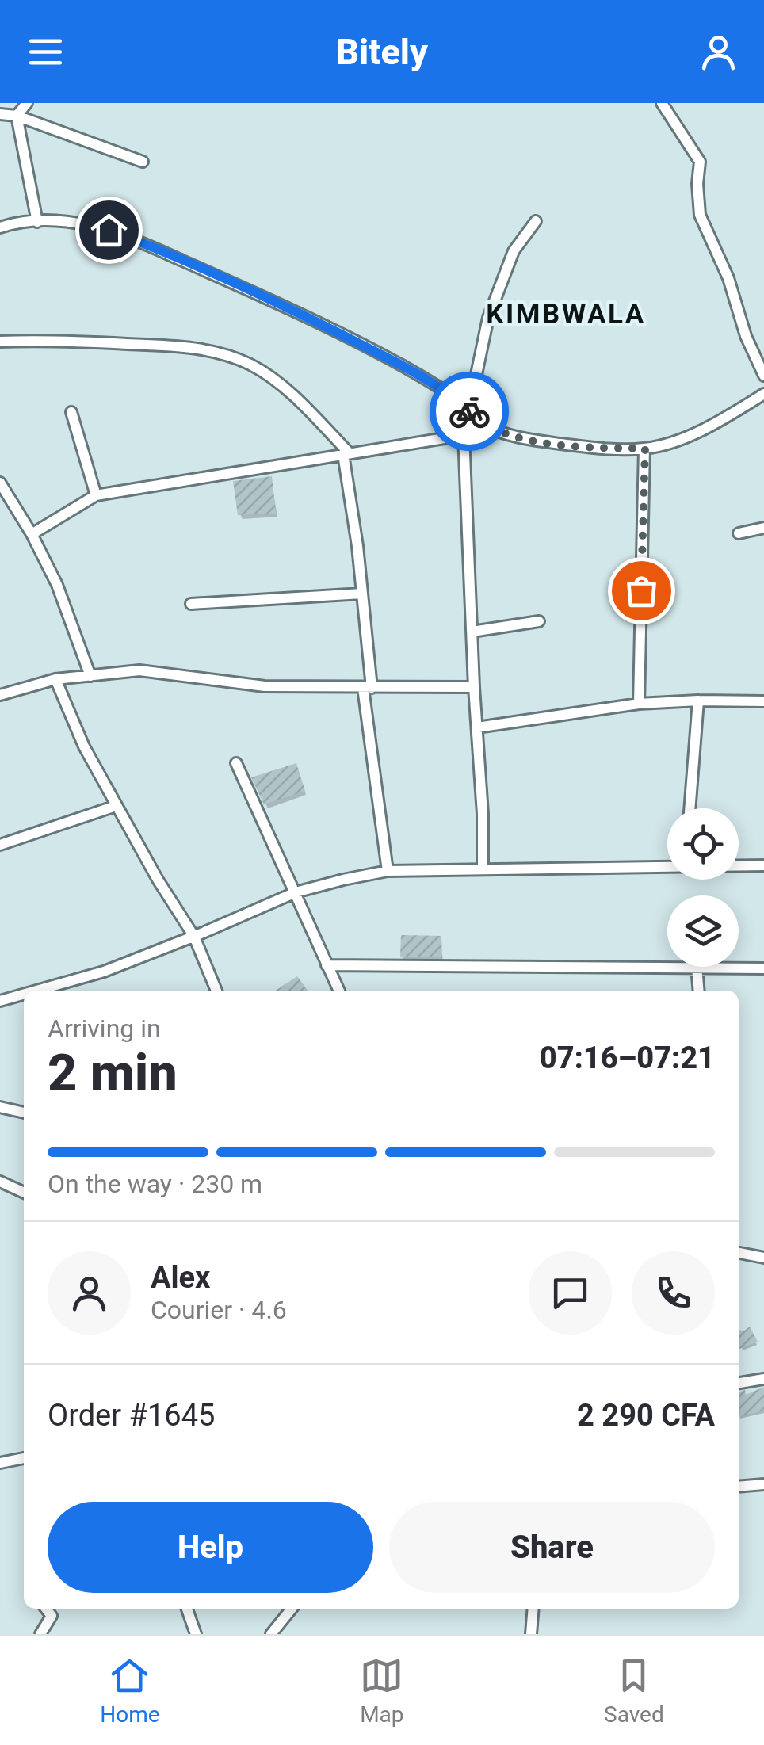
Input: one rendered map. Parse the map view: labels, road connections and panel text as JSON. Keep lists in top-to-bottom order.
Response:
{
  "districts": ["KIMBWALA"],
  "page": {
    "header": "Bitely",
    "heading": ["2 min", "Arriving in", "07:16–07:21"],
    "panel": [
      "Alex",
      "Courier · 4.6",
      "Order #1645",
      "2 290 CFA"
    ],
    "bar": "On the way · 230 m",
    "buttons": ["Help", "Share"],
    "tabs": ["Home", "Map", "Saved"]
  }
}
